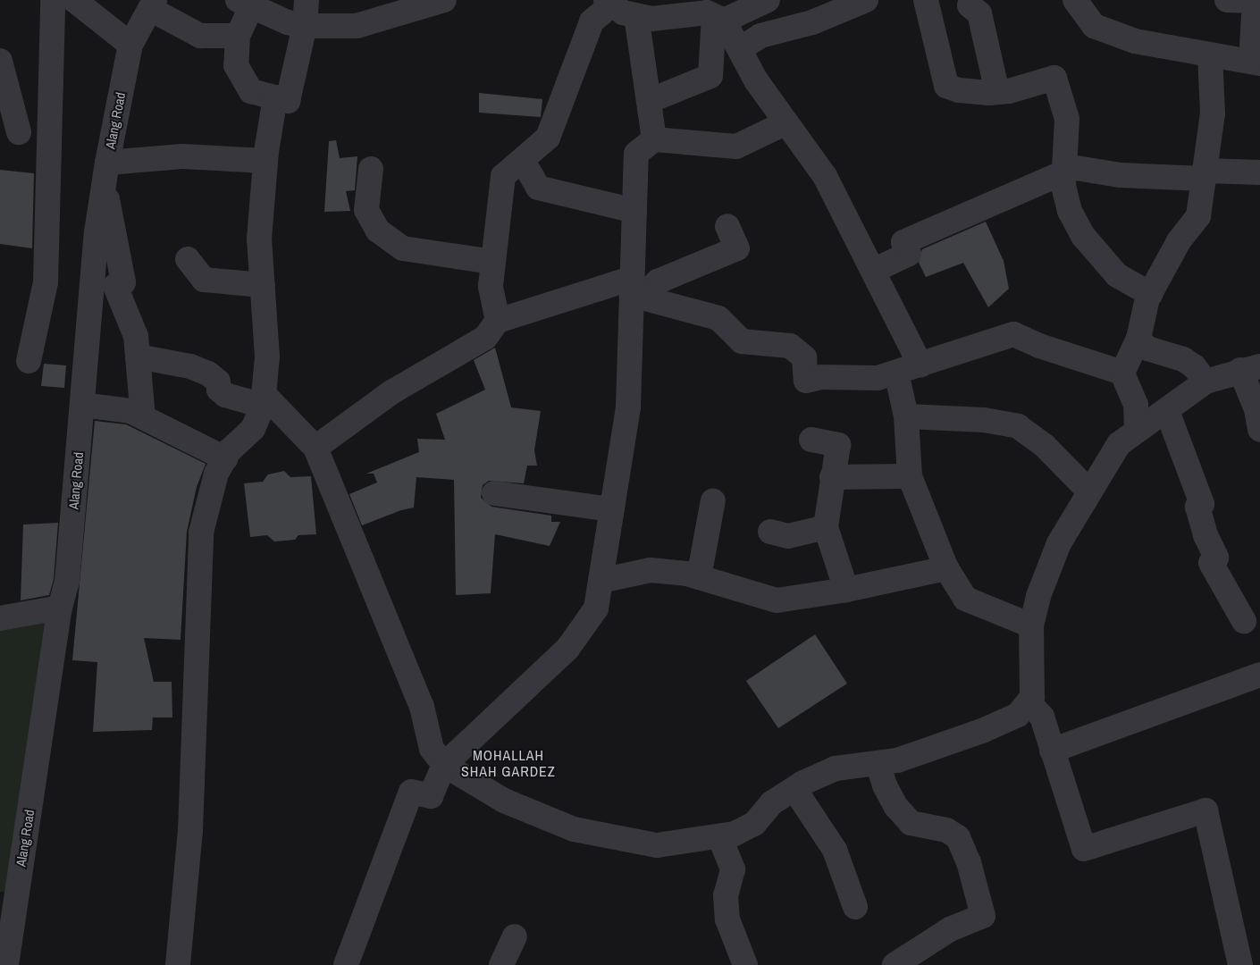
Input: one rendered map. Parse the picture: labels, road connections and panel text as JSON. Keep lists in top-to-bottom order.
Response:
{
  "streets": {
    "street": ["Alang Road"]
  },
  "districts": ["MOHALLAH SHAH GARDEZ"]
}
